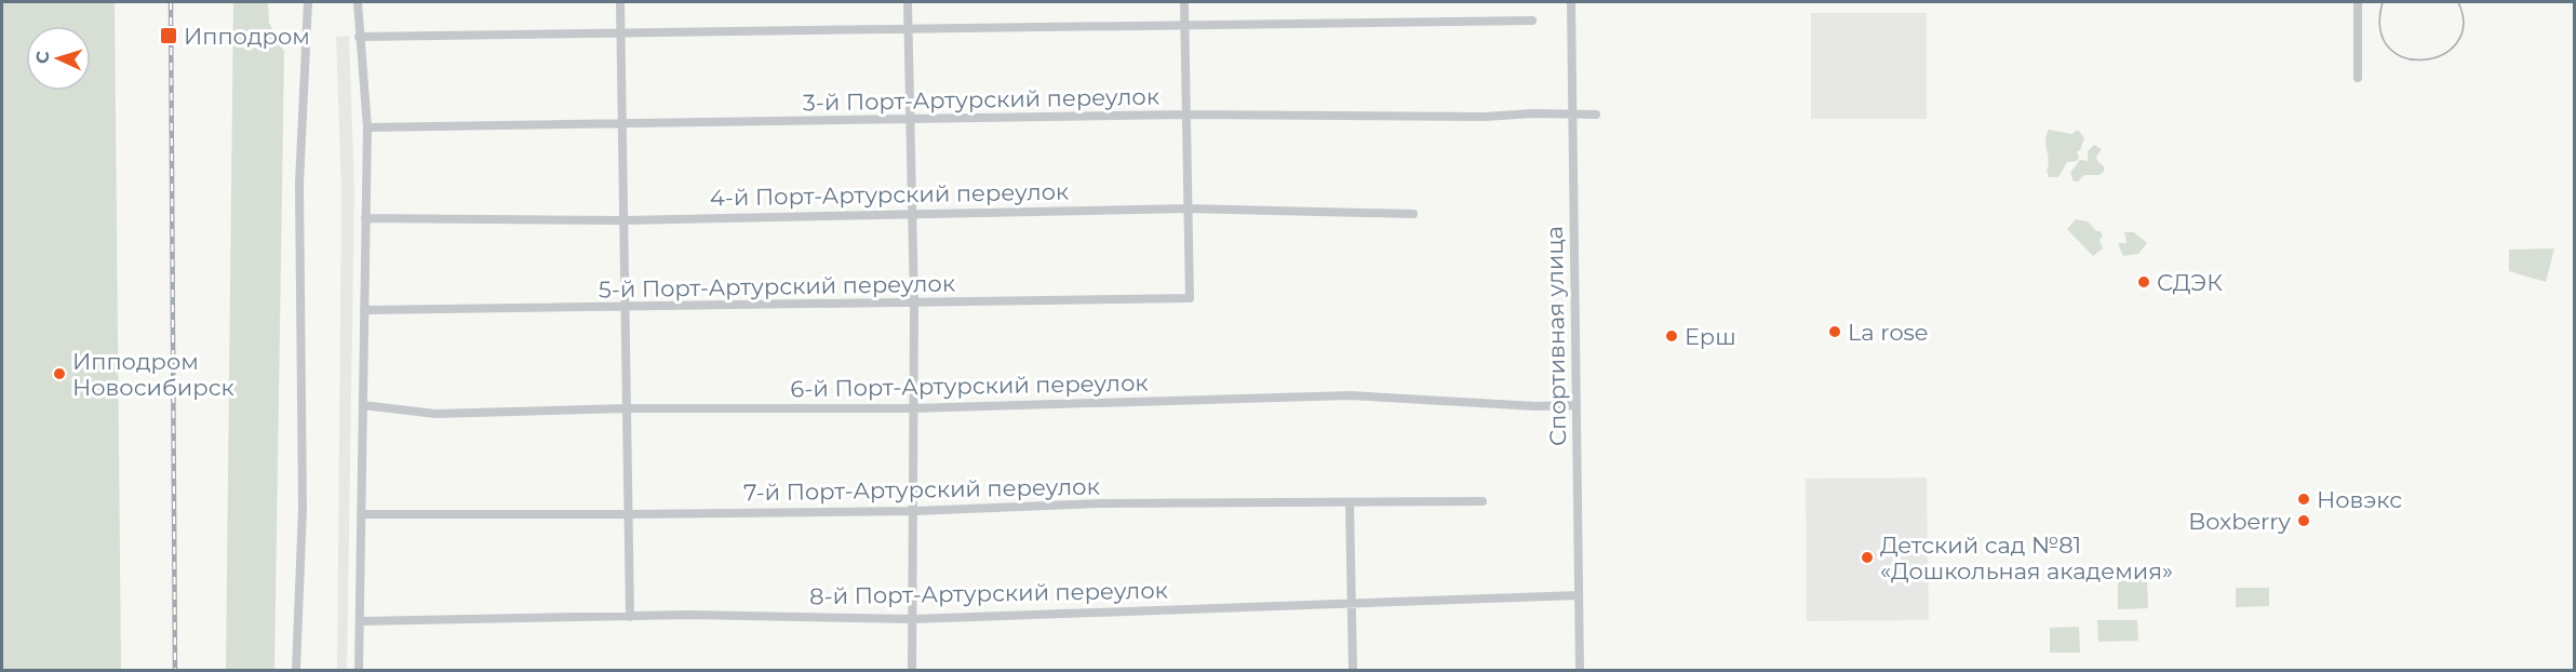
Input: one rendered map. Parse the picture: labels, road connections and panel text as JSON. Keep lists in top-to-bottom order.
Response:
{
  "streets": {
    "street": [
      "3-й Порт-Артурский переулок",
      "4-й Порт-Артурский переулок",
      "5-й Порт-Артурский переулок",
      "Спортивная улица",
      "6-й Порт-Артурский переулок",
      "7-й Порт-Артурский переулок",
      "8-й Порт-Артурский переулок"
    ]
  },
  "crossings": [
    ["3-й Порт-Артурский переулок", "Спортивная улица"],
    ["4-й Порт-Артурский переулок", "5-й Порт-Артурский переулок"],
    ["Спортивная улица", "6-й Порт-Артурский переулок"],
    ["Спортивная улица", "8-й Порт-Артурский переулок"]
  ],
  "places": {
    "transit": ["Ипподром"],
    "other": [
      "СДЭК",
      "La rose",
      "Ерш",
      "Ипподром Новосибирск",
      "Новэкс",
      "Boxberry",
      "Детский сад №81 «Дошкольная академия»"
    ]
  },
  "north": "left"
}
